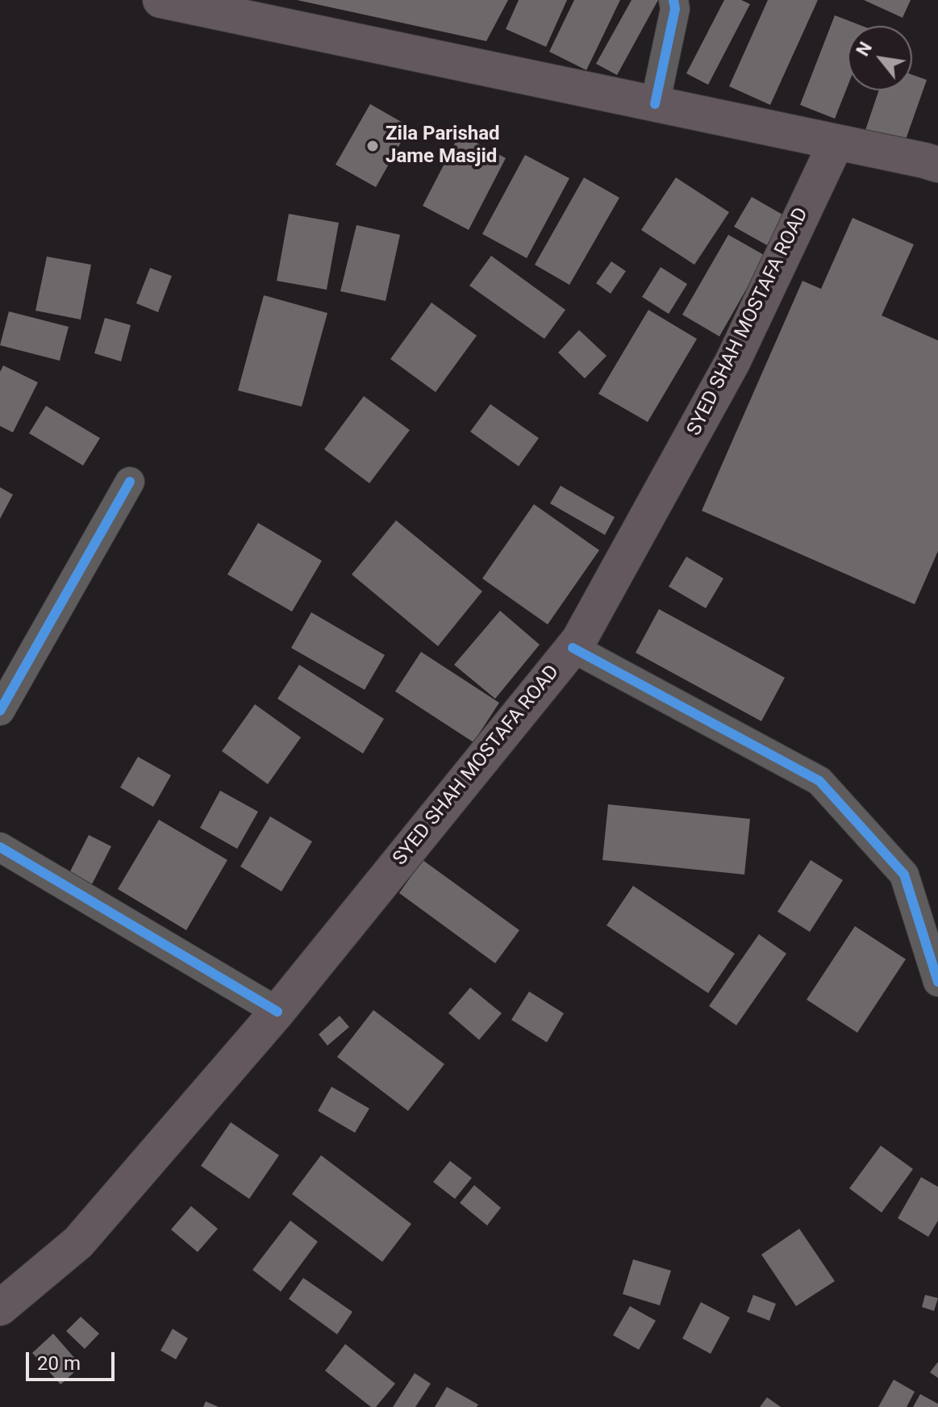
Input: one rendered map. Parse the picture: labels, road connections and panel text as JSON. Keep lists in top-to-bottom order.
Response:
{
  "streets": {
    "highway": ["SYED SHAH MOSTAFA ROAD"]
  },
  "places": ["Zila Parishad Jame Masjid"],
  "scale_bar": "20 m",
  "north": "top left"
}
